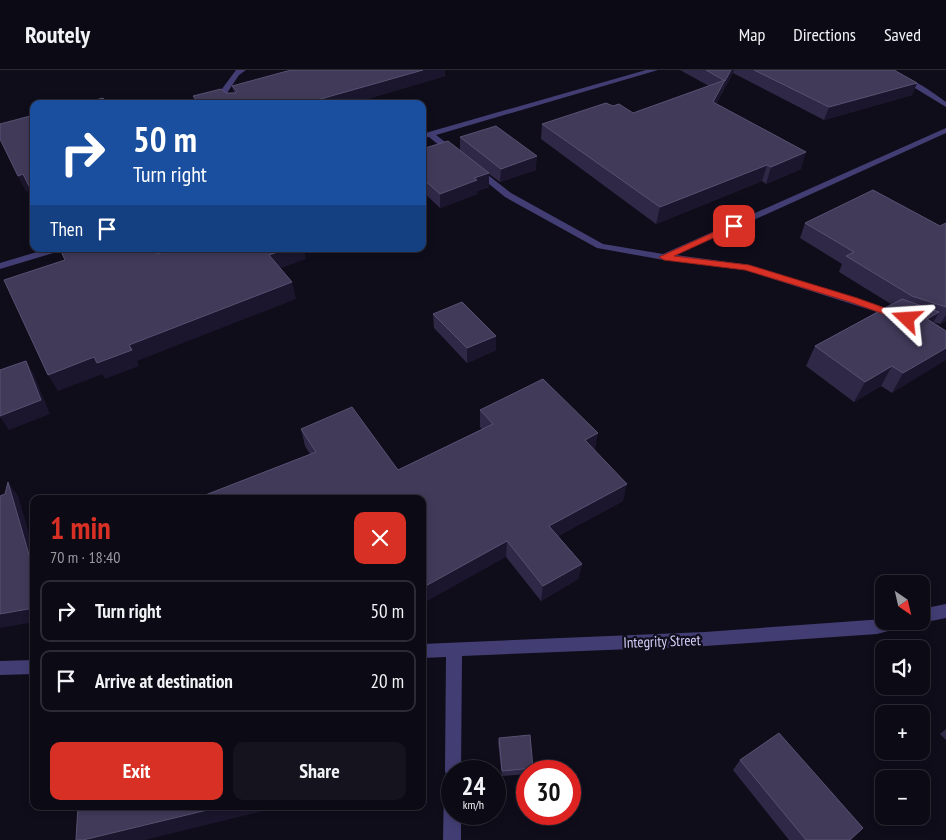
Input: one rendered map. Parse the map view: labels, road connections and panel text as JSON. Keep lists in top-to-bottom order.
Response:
{
  "streets": {
    "street": ["Integrity Street"]
  },
  "north": "bottom right",
  "page": {
    "header": "Routely",
    "nav": ["Map", "Directions", "Saved"],
    "turn": ["50 m", "Turn right"],
    "then": "Then",
    "heading": ["1 min", "70 m · 18:40"],
    "map_buttons": ["+", "−"],
    "list": [
      {
        "name": "Turn right",
        "value": "50 m"
      },
      {
        "name": "Arrive at destination",
        "value": "20 m"
      }
    ],
    "buttons": ["Exit", "Share"],
    "speed": "24 km/h",
    "limit": "30"
  }
}
